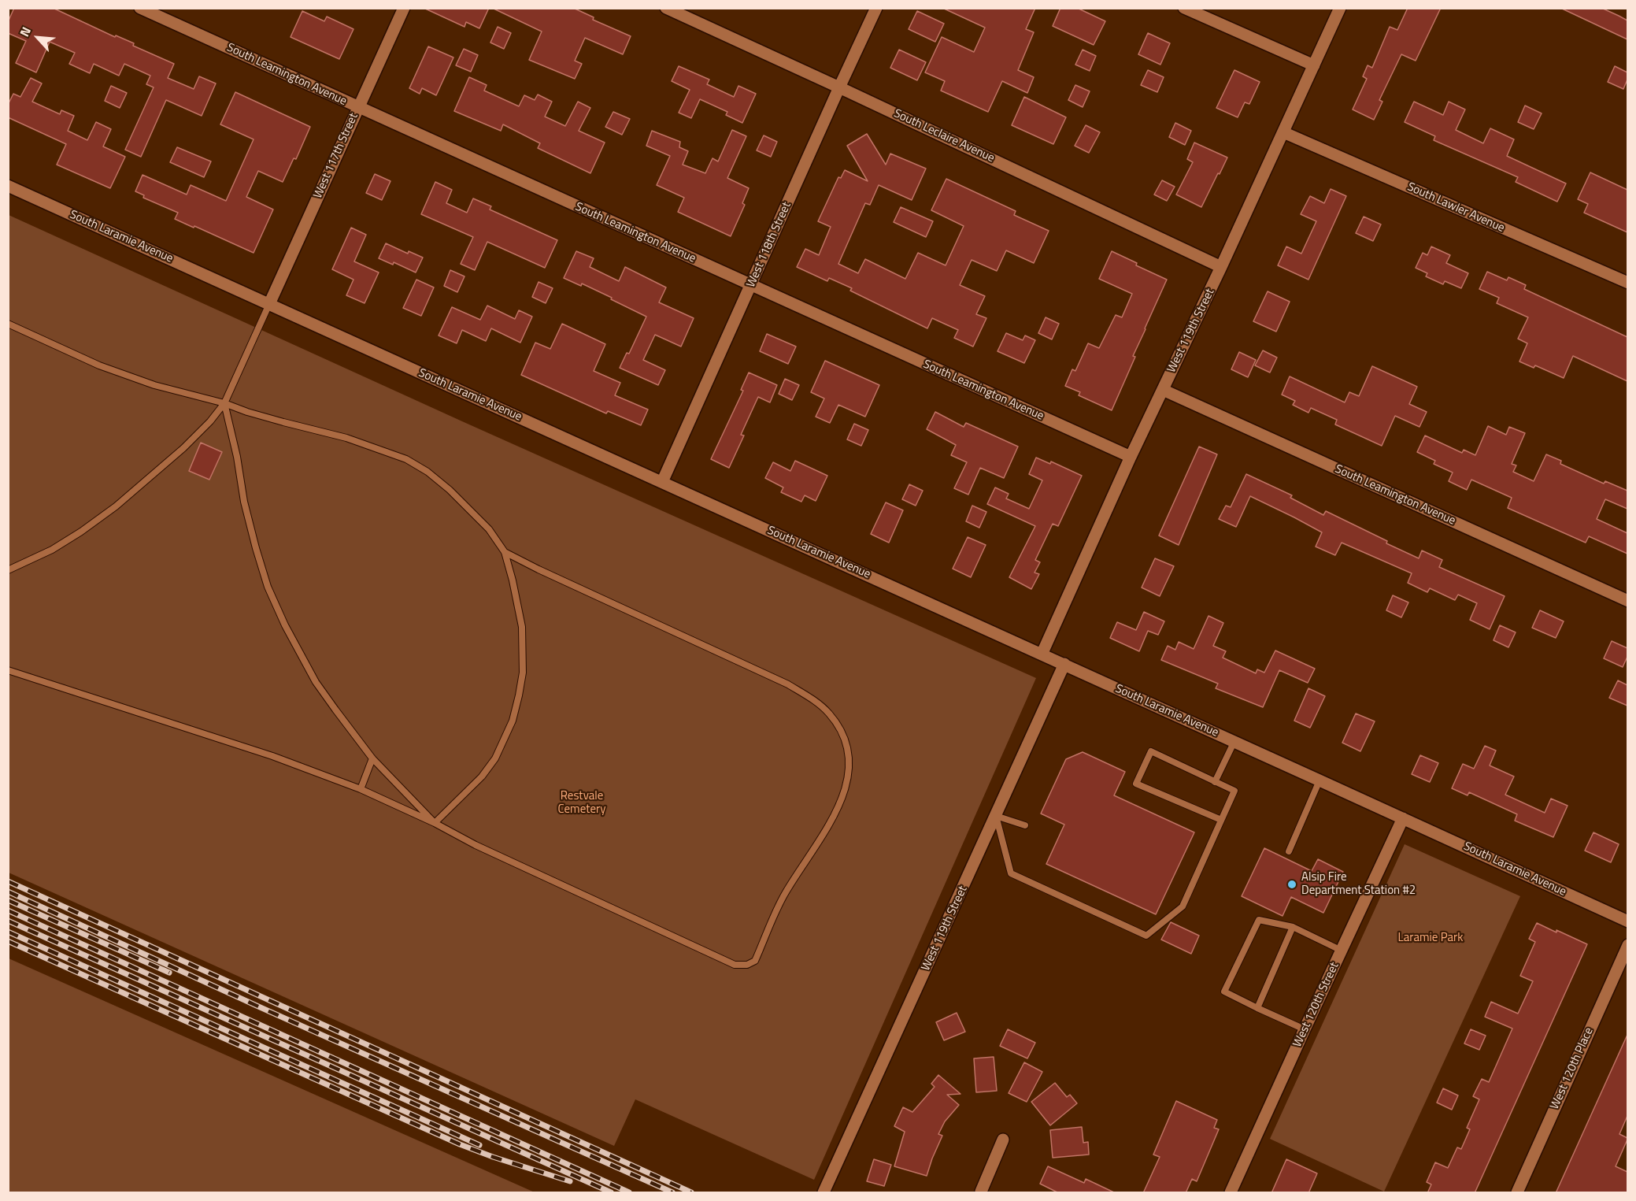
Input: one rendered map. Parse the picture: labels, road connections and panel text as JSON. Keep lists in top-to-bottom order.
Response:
{
  "streets": {
    "street": [
      "South Leamington Avenue",
      "South Leclaire Avenue",
      "West 117th Street",
      "South Lawler Avenue",
      "South Laramie Avenue",
      "West 118th Street",
      "West 119th Street",
      "West 120th Street",
      "West 120th Place"
    ]
  },
  "crossings": [
    ["South Leamington Avenue", "West 117th Street"],
    ["South Leamington Avenue", "West 118th Street"],
    ["South Leamington Avenue", "West 119th Street"],
    ["South Leclaire Avenue", "West 118th Street"],
    ["South Leclaire Avenue", "West 119th Street"],
    ["West 117th Street", "South Laramie Avenue"],
    ["South Lawler Avenue", "West 119th Street"],
    ["South Laramie Avenue", "West 118th Street"],
    ["South Laramie Avenue", "West 119th Street"],
    ["South Laramie Avenue", "West 120th Street"]
  ],
  "parks": ["Restvale Cemetery", "Laramie Park"],
  "places": ["Alsip Fire Department Station #2"],
  "north": "top left"
}
